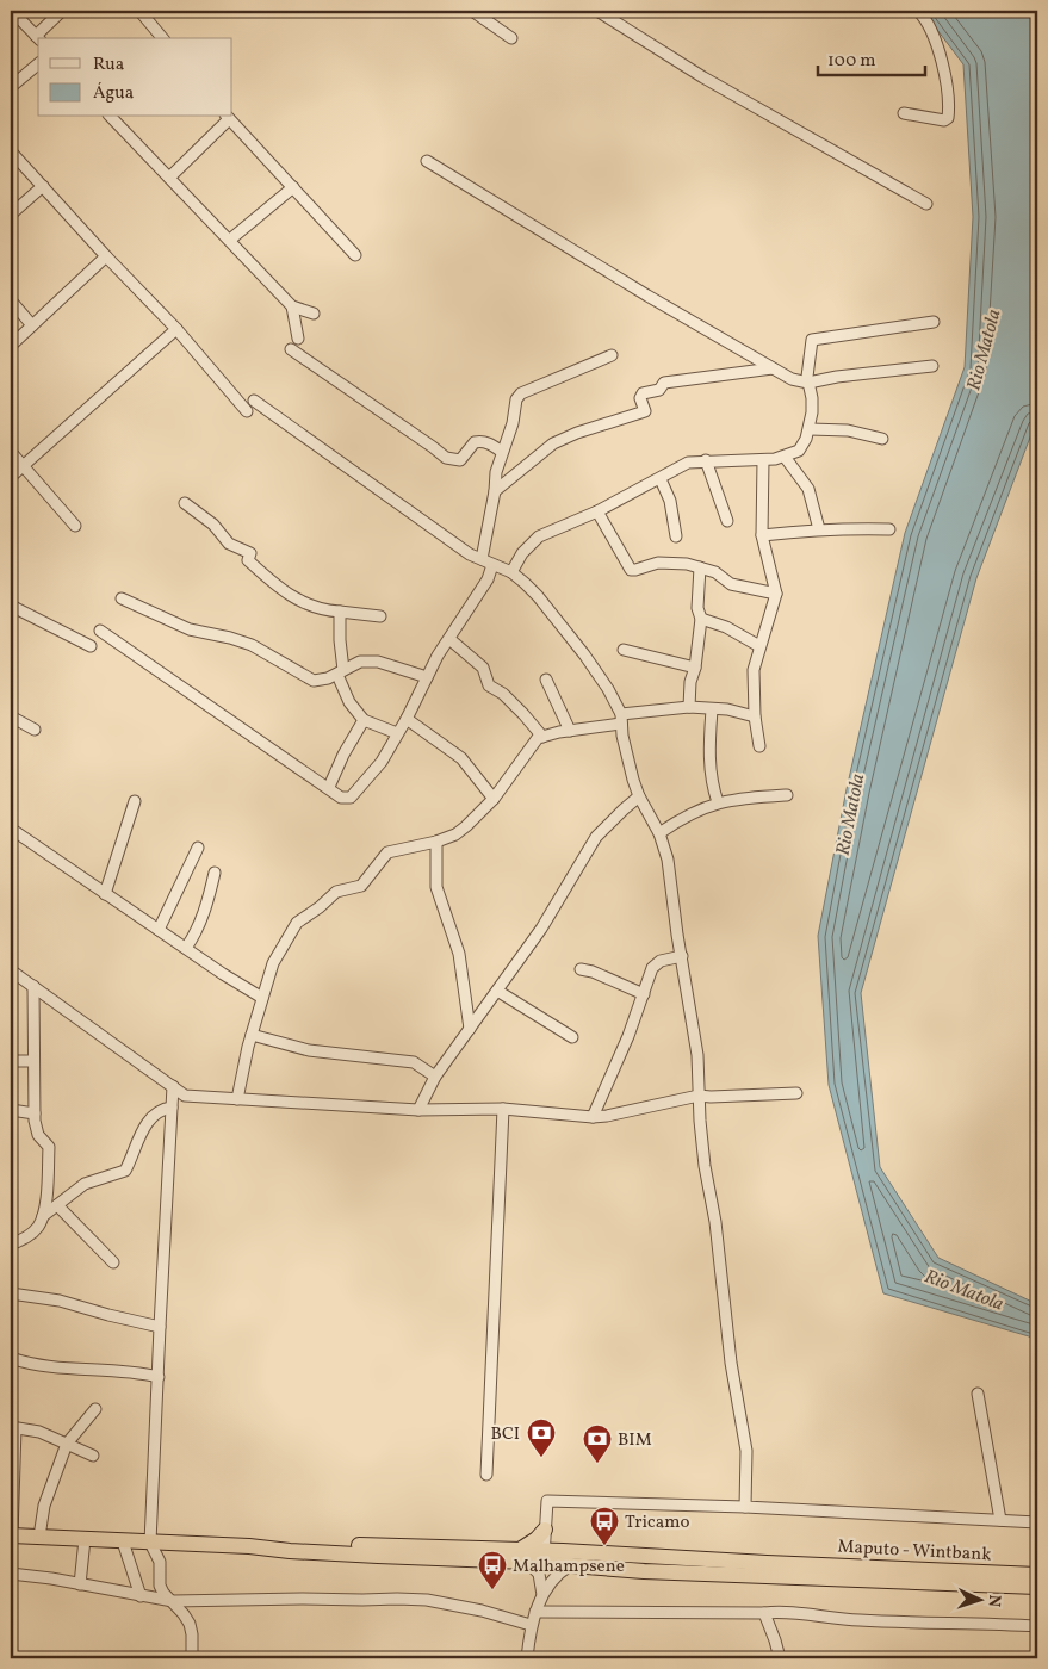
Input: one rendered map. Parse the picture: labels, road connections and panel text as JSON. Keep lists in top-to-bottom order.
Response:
{
  "streets": {
    "highway": ["Maputo - Wintbank"]
  },
  "water": ["Rio Matola"],
  "places": {
    "bank": ["BCI", "BIM"],
    "bus stop": ["Tricamo", "Malhampsene"]
  },
  "legend": ["Rua", "Água"],
  "scale_bar": "100 m",
  "north": "right"
}
